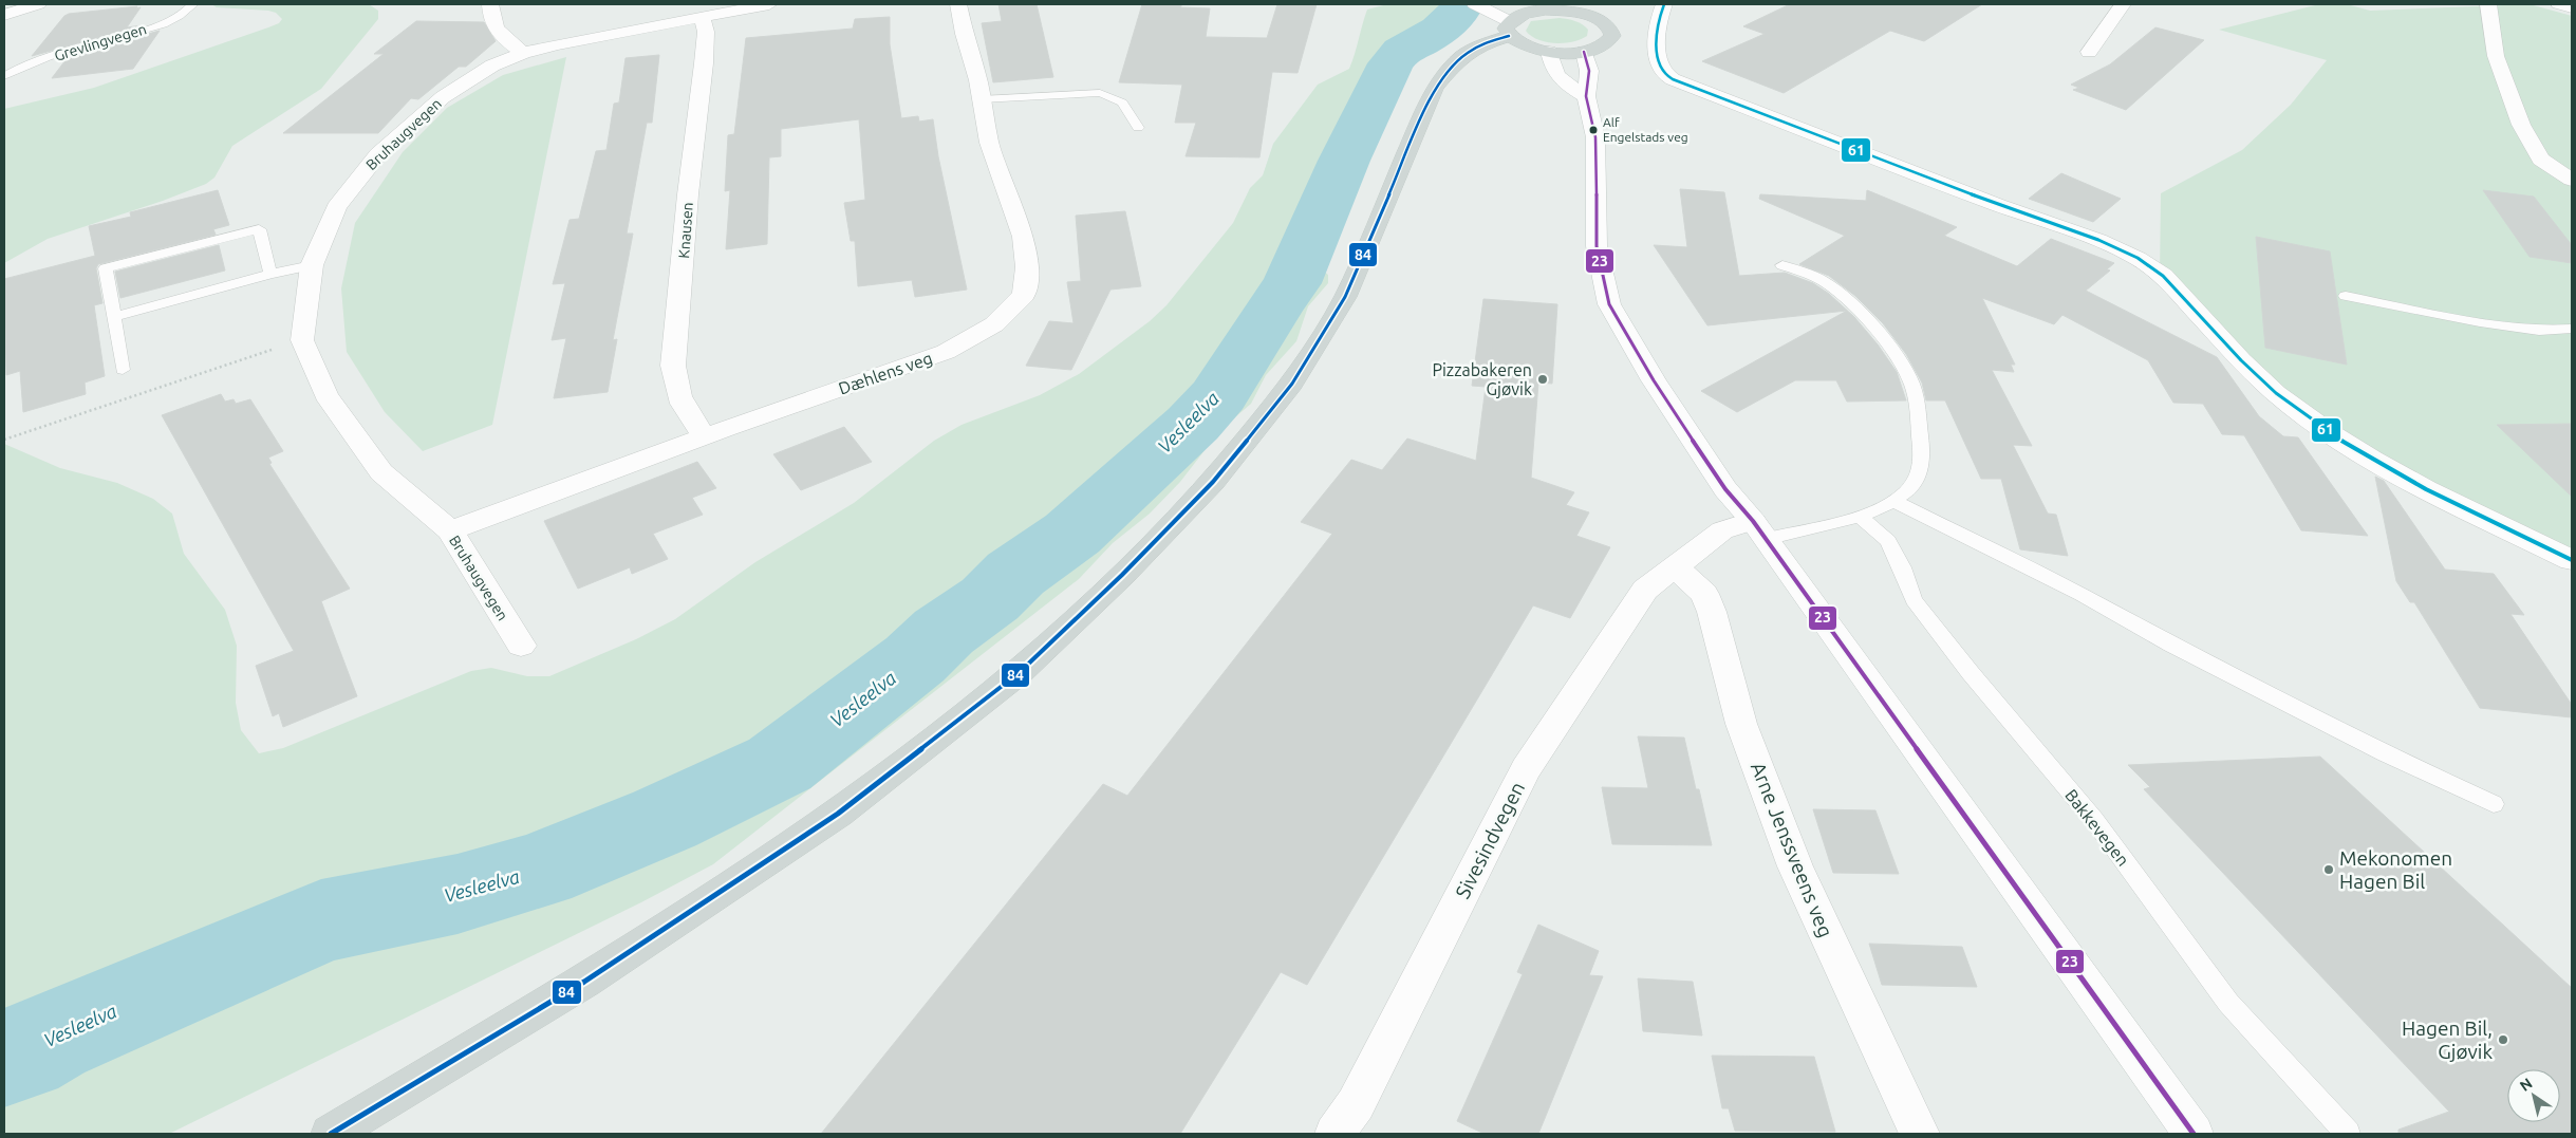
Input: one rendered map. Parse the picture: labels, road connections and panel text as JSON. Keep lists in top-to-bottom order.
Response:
{
  "streets": {
    "street": [
      "Bruhaugvegen",
      "Knausen",
      "Dæhlens veg",
      "Sivesindvegen",
      "Arne Jenssveens veg"
    ],
    "lane": ["Grevlingvegen", "Bakkevegen"]
  },
  "crossings": [
    ["Bruhaugvegen", "Knausen"],
    ["Bruhaugvegen", "Dæhlens veg"],
    ["Knausen", "Dæhlens veg"],
    ["Sivesindvegen", "Arne Jenssveens veg"]
  ],
  "water": ["Vesleelva"],
  "places": [
    "Alf Engelstads veg",
    "Pizzabakeren Gjøvik",
    "Mekonomen Hagen Bil",
    "Hagen Bil, Gjøvik"
  ],
  "lines": ["transit line 61", "transit line 84", "transit line 23"],
  "north": "top left"
}
